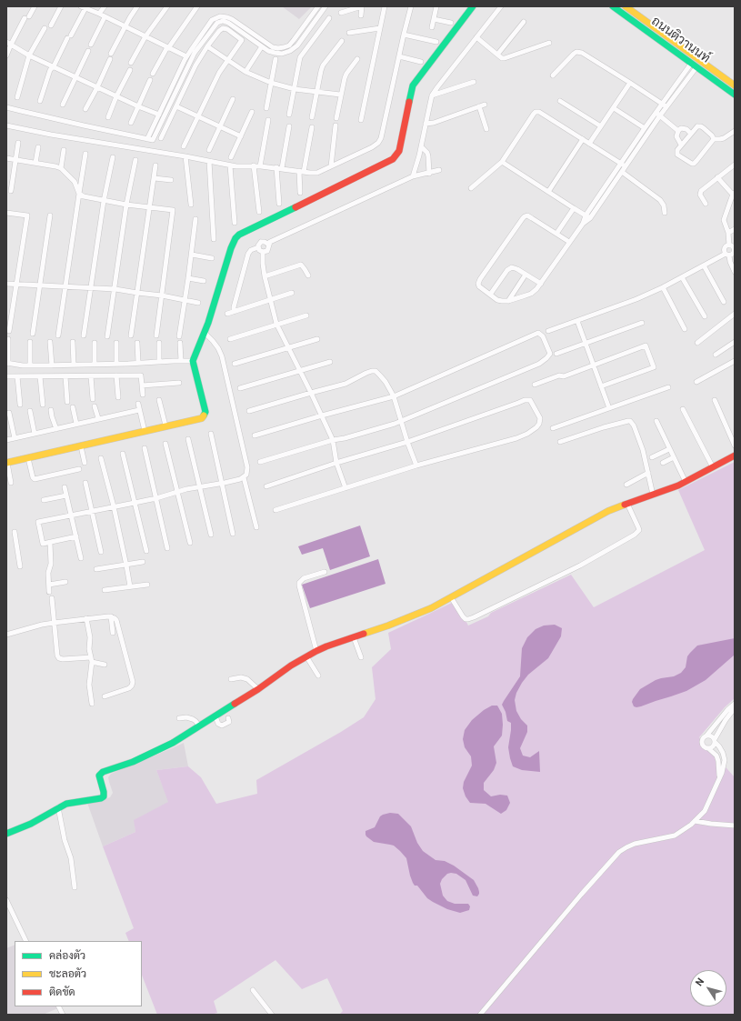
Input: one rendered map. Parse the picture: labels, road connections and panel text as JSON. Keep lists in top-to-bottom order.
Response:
{
  "streets": {
    "street": ["ถนนติวานนท์"]
  },
  "legend": ["คล่องตัว", "ชะลอตัว", "ติดขัด"],
  "north": "top left"
}
